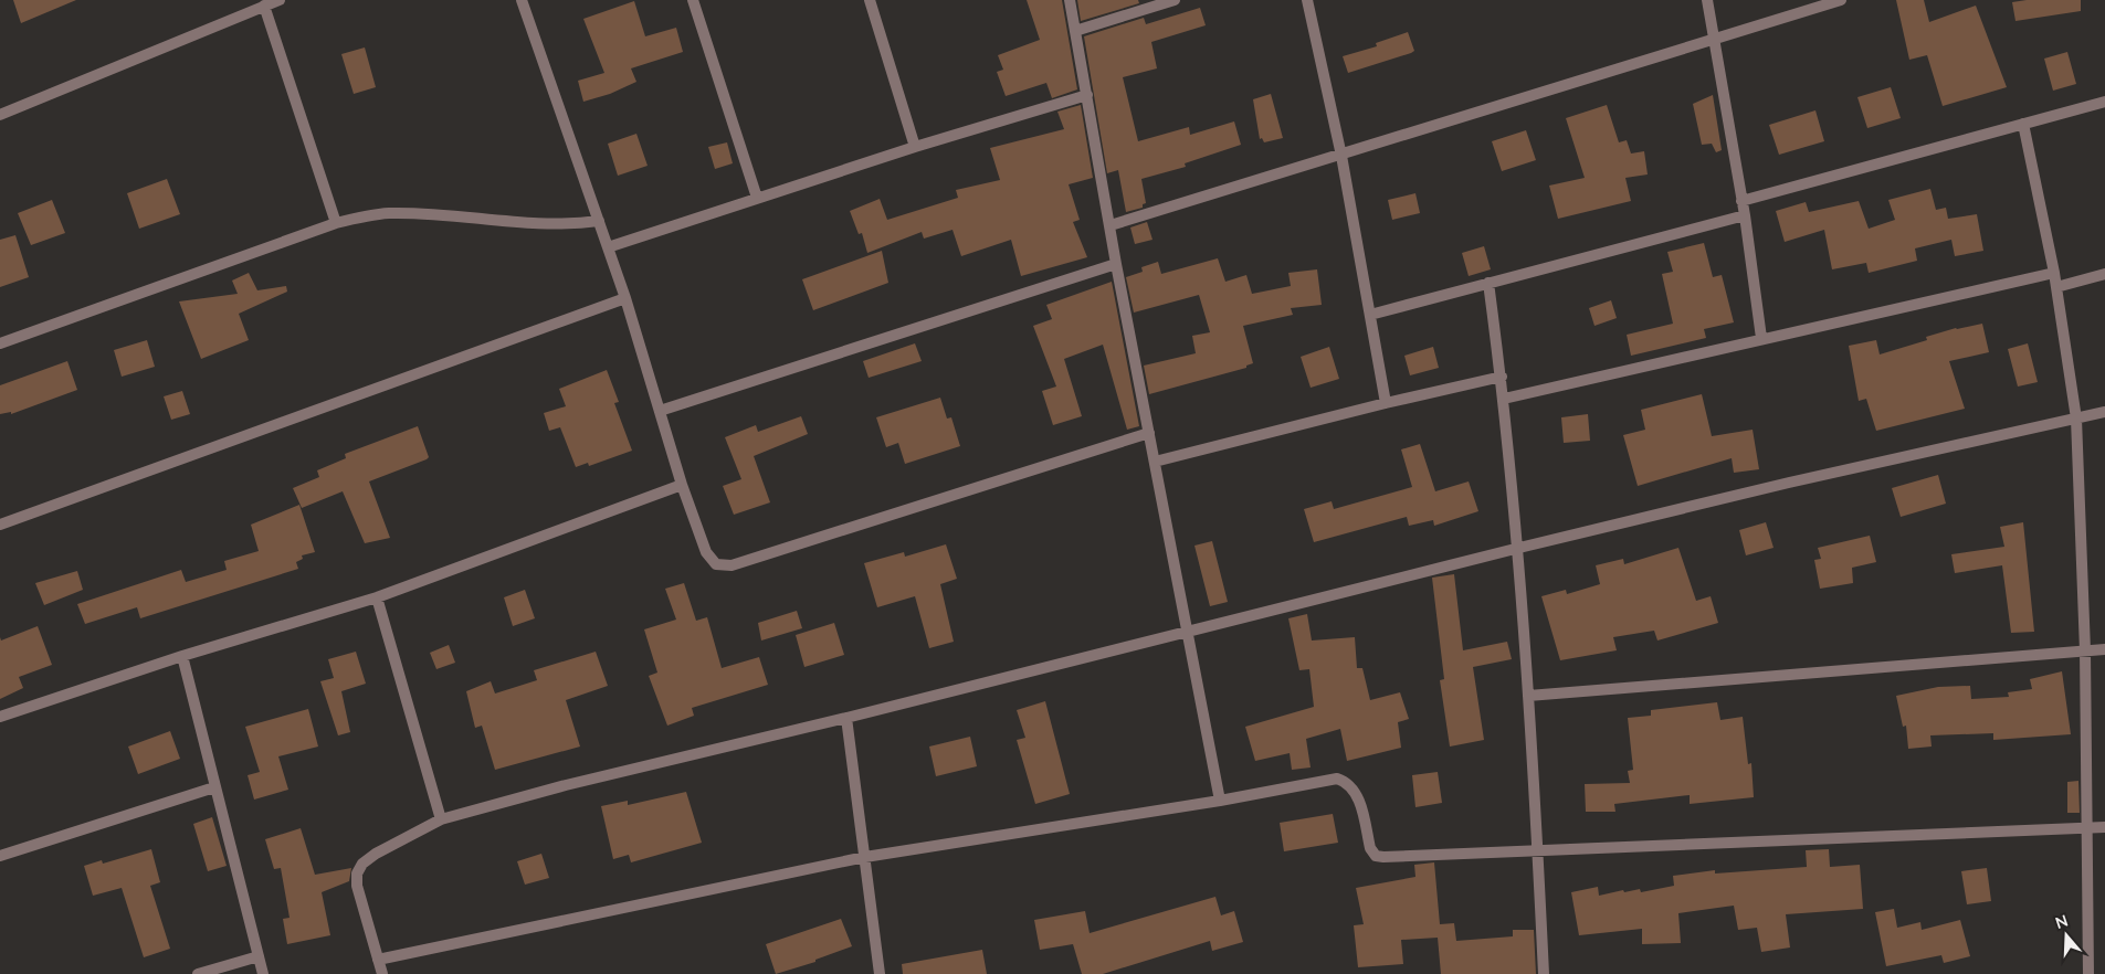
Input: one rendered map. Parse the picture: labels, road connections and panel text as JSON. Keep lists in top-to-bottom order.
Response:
{
  "north": "top"
}
